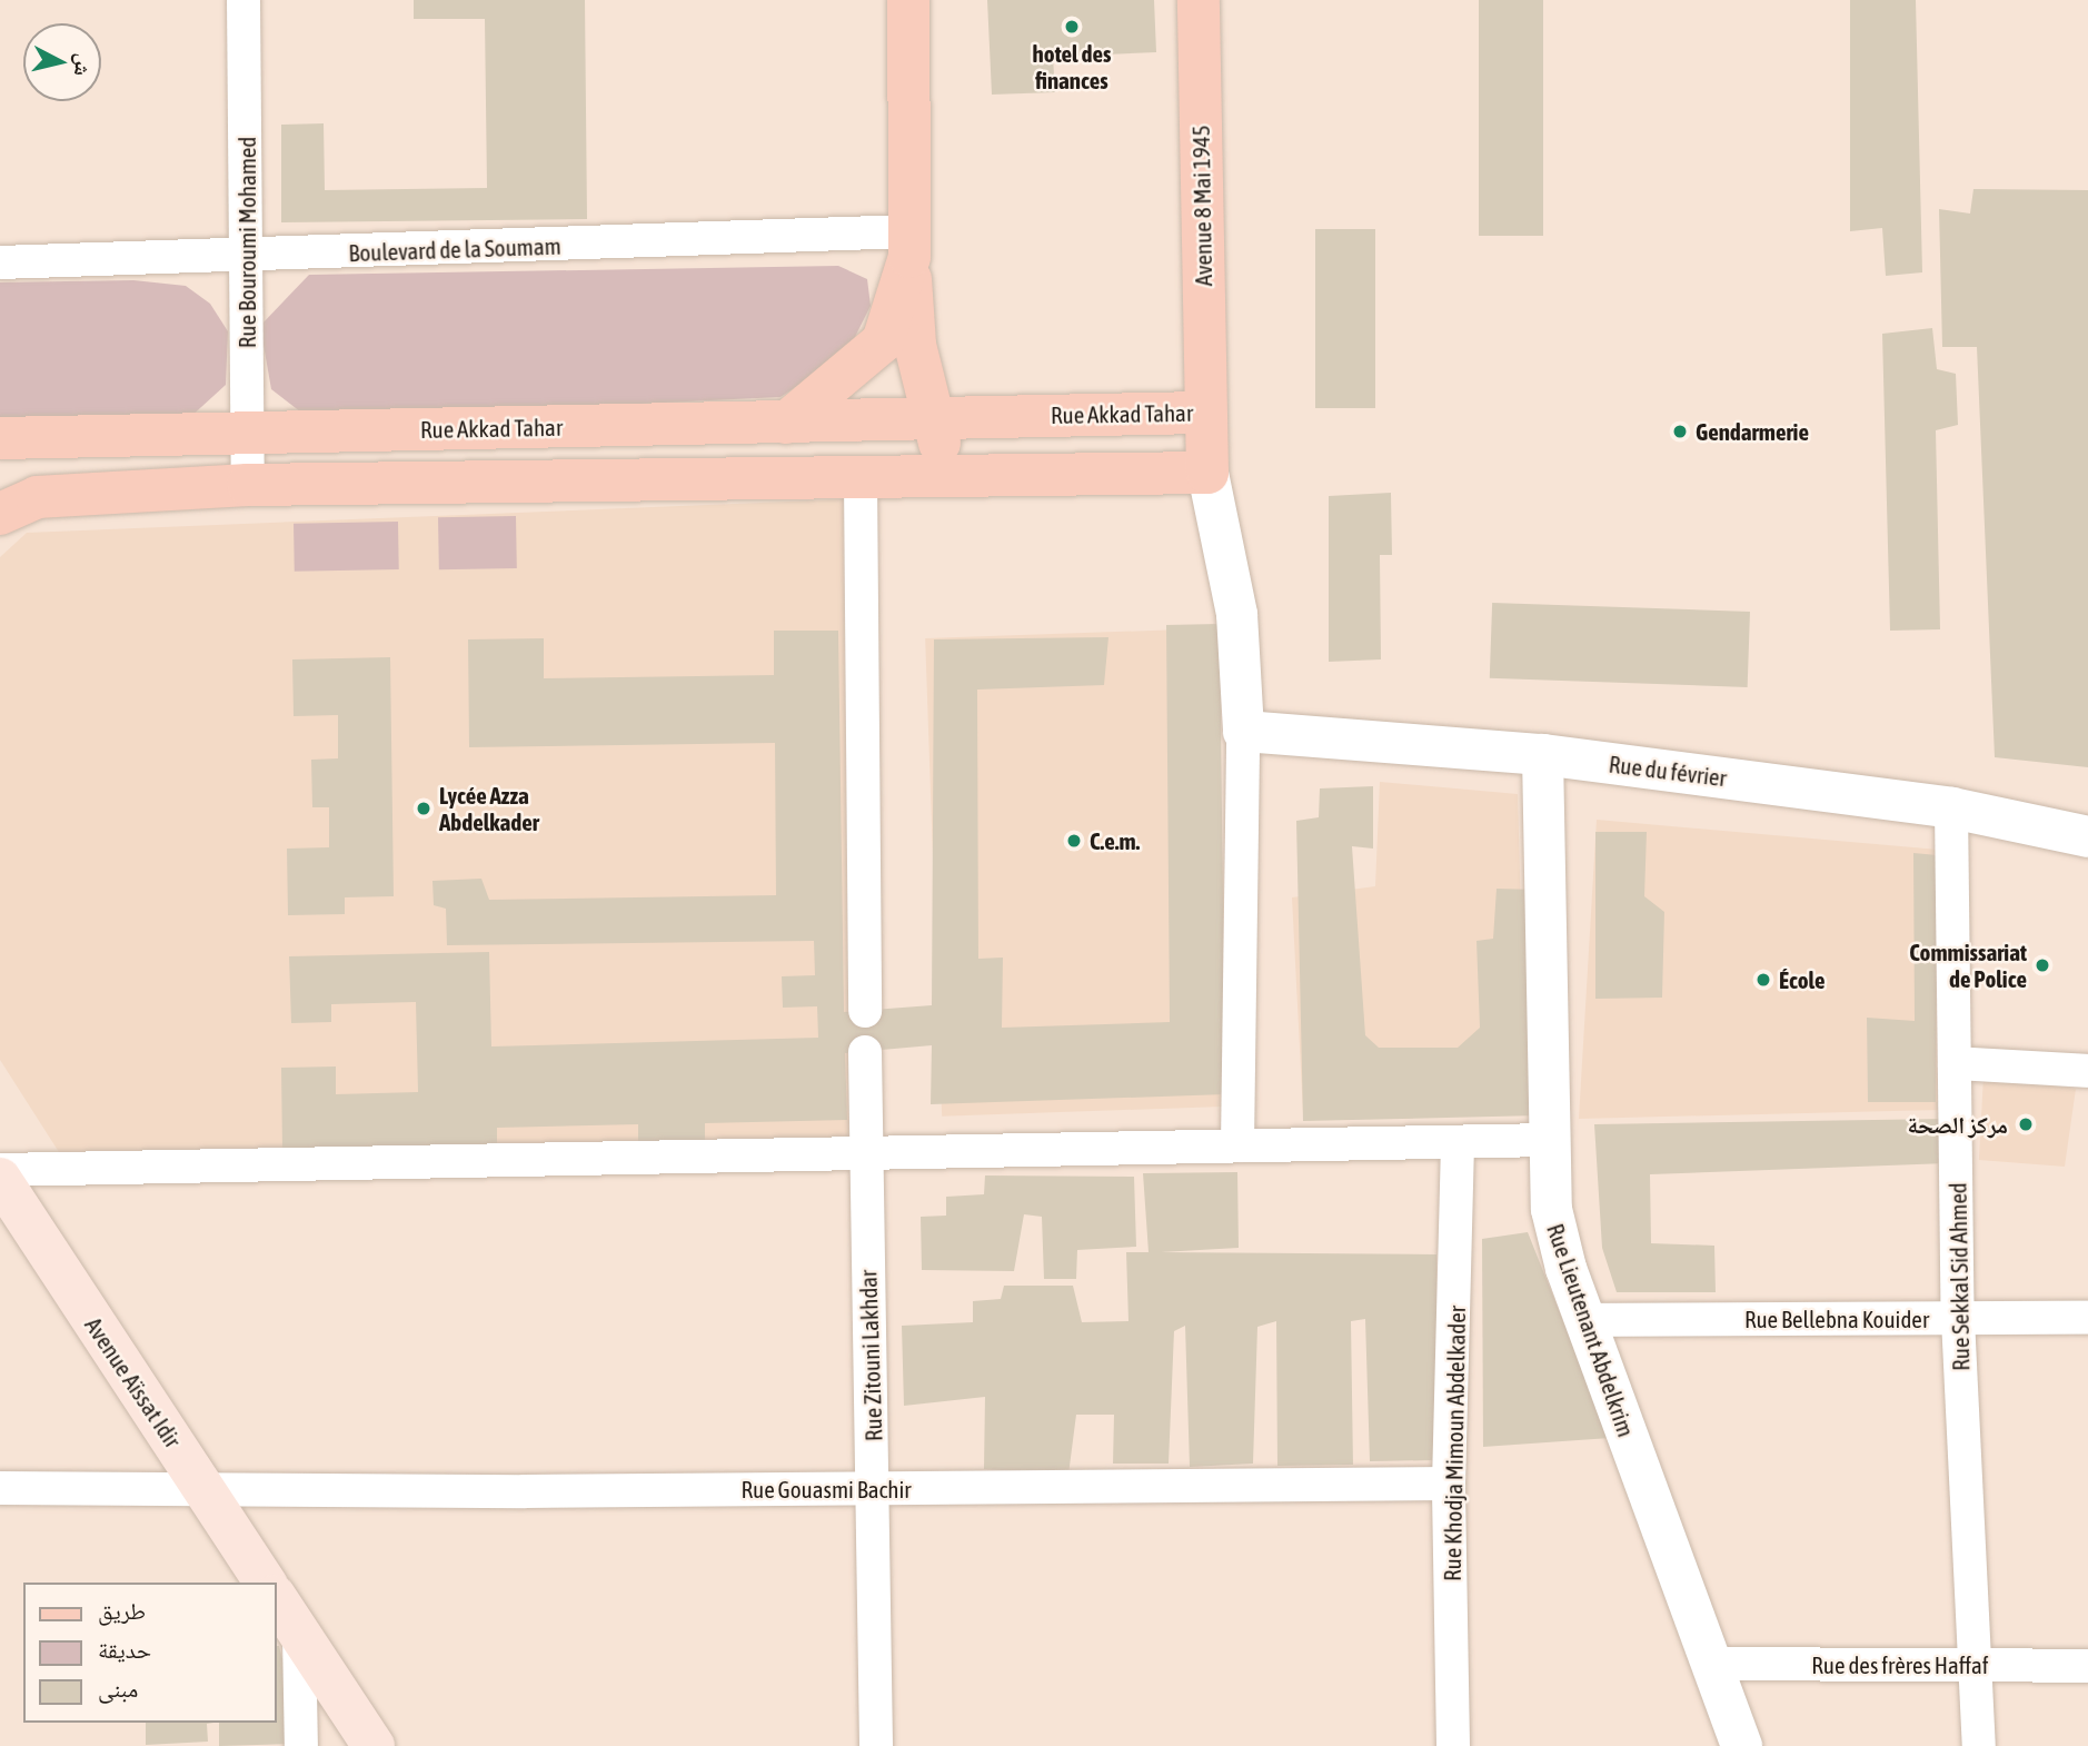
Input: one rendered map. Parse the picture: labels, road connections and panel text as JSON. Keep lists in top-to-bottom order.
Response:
{
  "streets": {
    "main road": ["Avenue 8 Mai 1945", "Rue Akkad Tahar", "Avenue Aïssat Idir"],
    "street": [
      "Rue Bouroumi Mohamed",
      "Boulevard de la Soumam",
      "Rue du février",
      "Rue Sekkal Sid Ahmed",
      "Rue Bellebna Kouider",
      "Rue Lieutenant Abdelkrim",
      "Rue Zitouni Lakhdar",
      "Rue Khodja Mimoun Abdelkader",
      "Rue Gouasmi Bachir",
      "Rue des frères Haffaf"
    ]
  },
  "crossings": [
    ["Avenue 8 Mai 1945", "Rue Akkad Tahar"],
    ["Rue Bouroumi Mohamed", "Boulevard de la Soumam"],
    ["Rue Bouroumi Mohamed", "Rue Akkad Tahar"],
    ["Rue du février", "Rue Sekkal Sid Ahmed"],
    ["Rue du février", "Rue Lieutenant Abdelkrim"],
    ["Rue Sekkal Sid Ahmed", "Rue Bellebna Kouider"],
    ["Rue Sekkal Sid Ahmed", "Rue des frères Haffaf"],
    ["Rue Bellebna Kouider", "Rue Lieutenant Abdelkrim"],
    ["Rue Lieutenant Abdelkrim", "Rue des frères Haffaf"],
    ["Rue Zitouni Lakhdar", "Rue Gouasmi Bachir"],
    ["Avenue Aïssat Idir", "Rue Gouasmi Bachir"],
    ["Rue Khodja Mimoun Abdelkader", "Rue Gouasmi Bachir"]
  ],
  "places": [
    "hotel des finances",
    "Gendarmerie",
    "Lycée Azza Abdelkader",
    "C.e.m.",
    "Commissariat de Police",
    "École",
    "مركز الصحة"
  ],
  "legend": ["طريق", "حديقة", "مبنى"],
  "north": "right"
}
